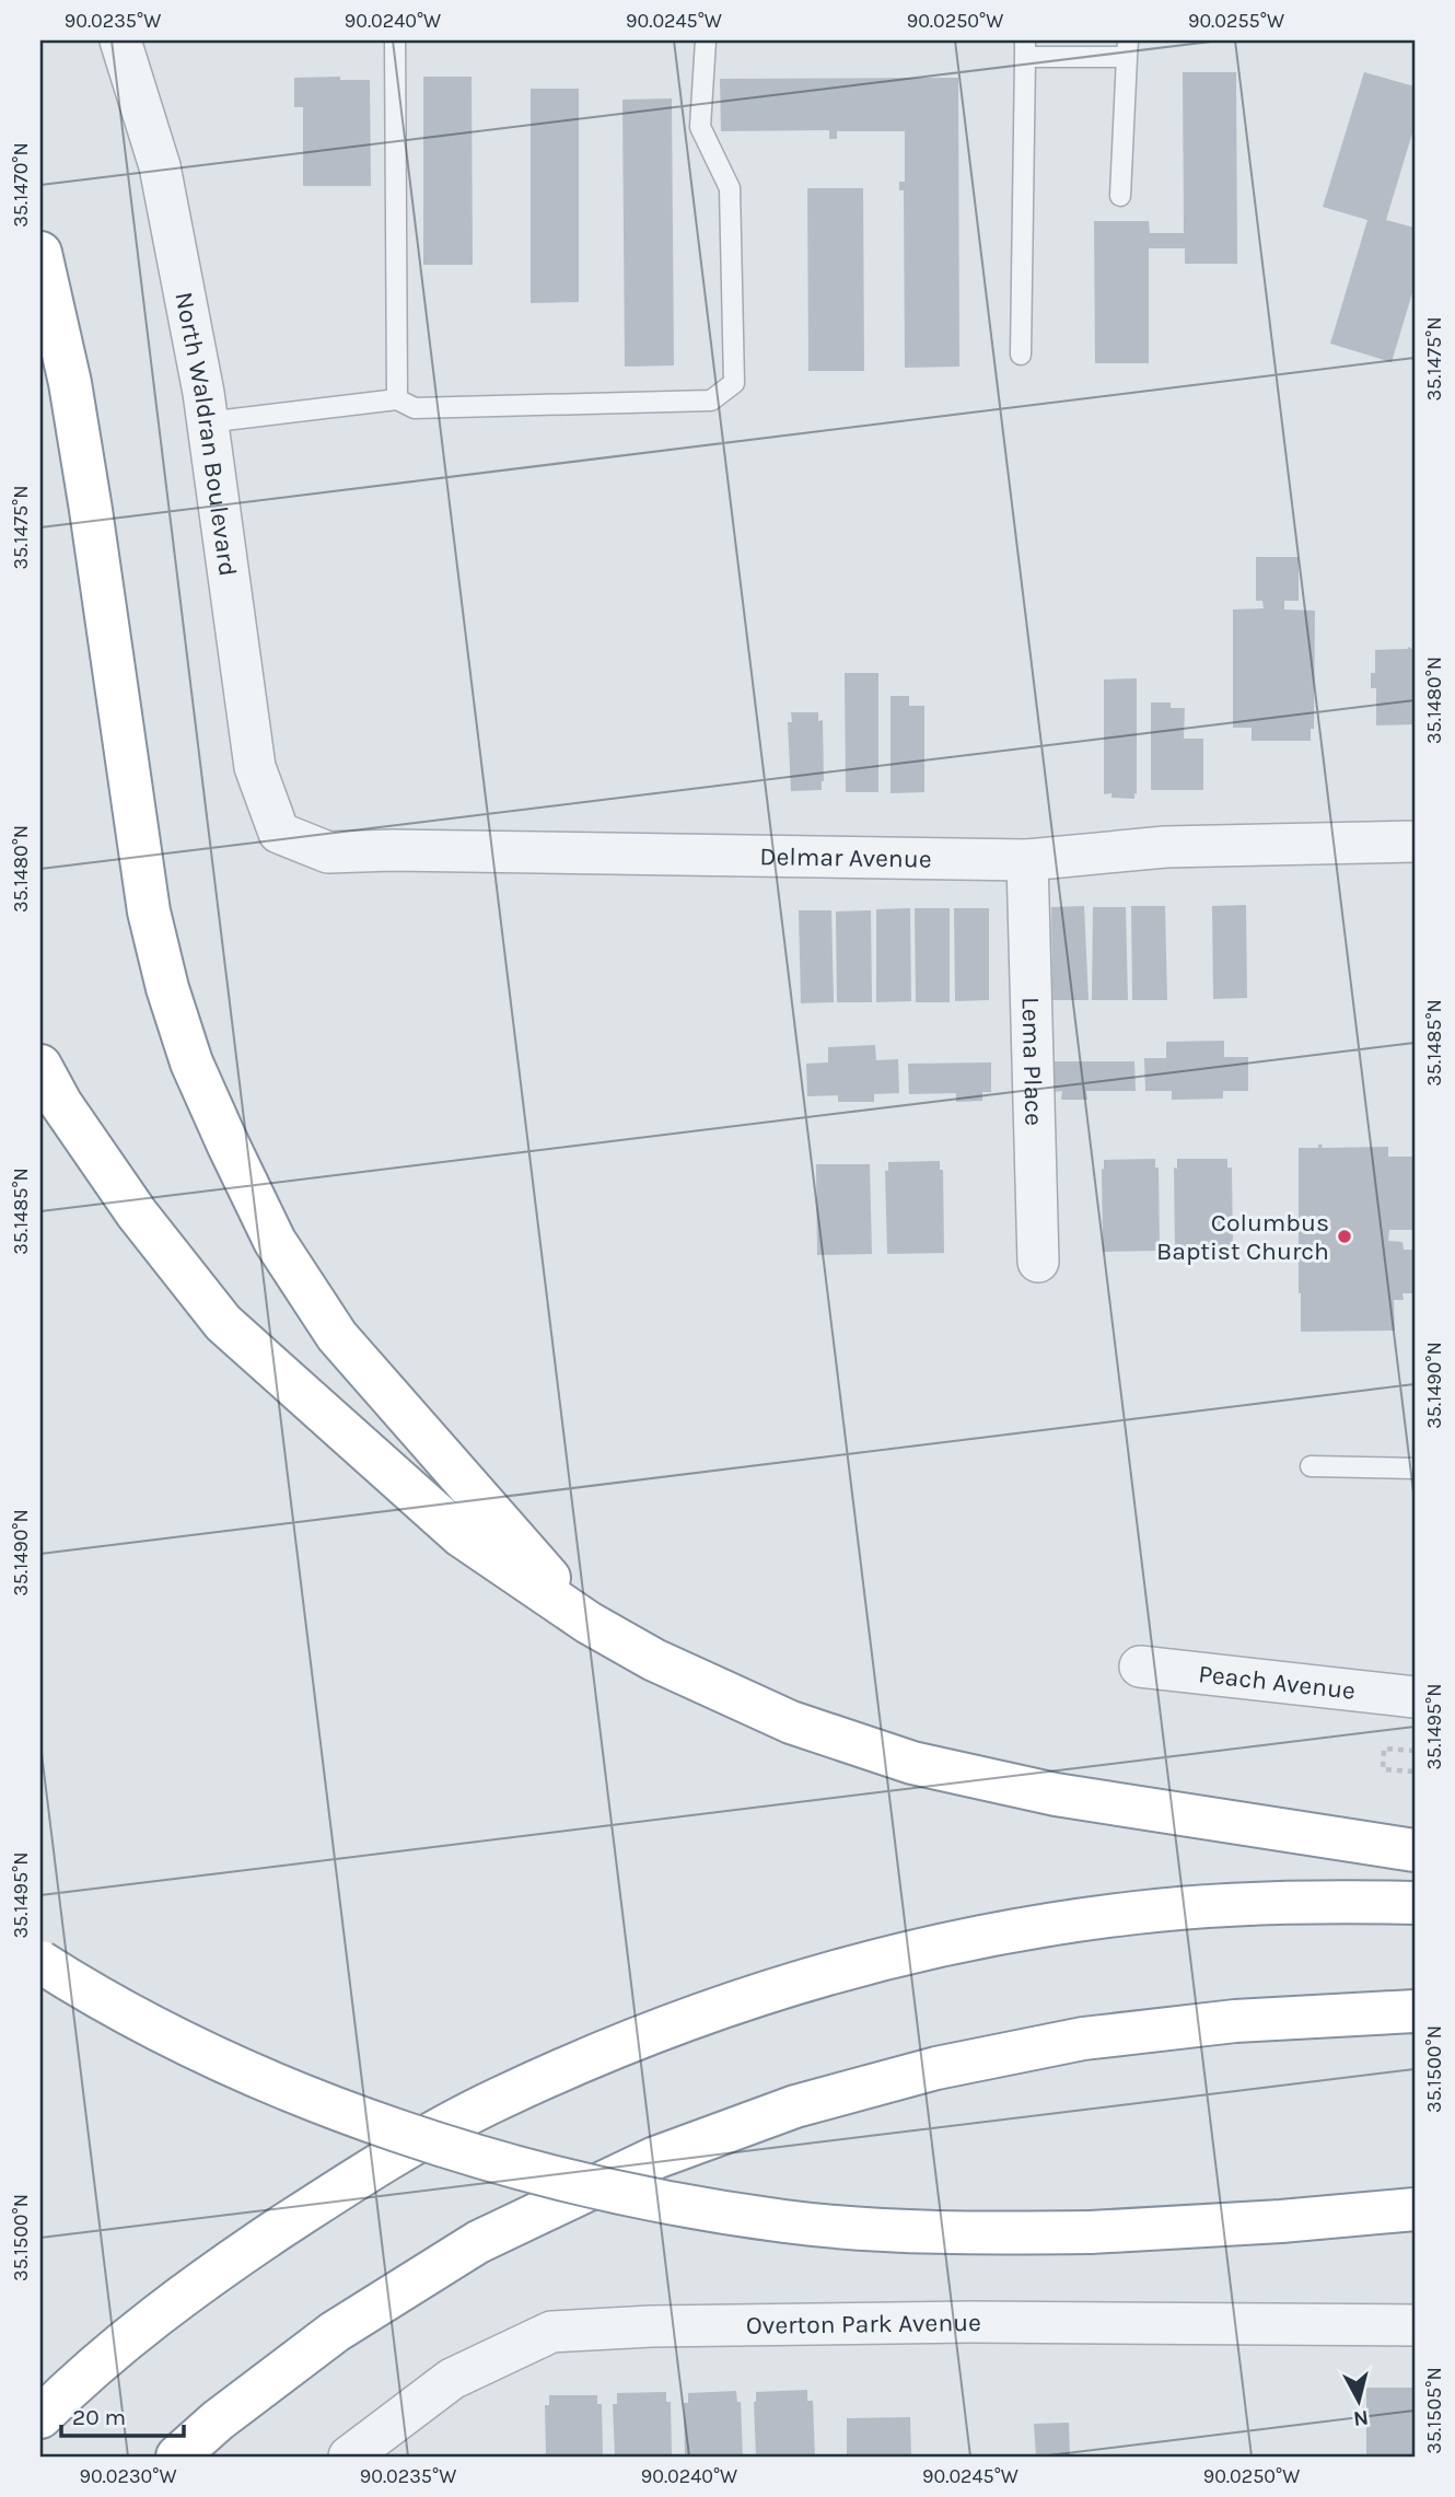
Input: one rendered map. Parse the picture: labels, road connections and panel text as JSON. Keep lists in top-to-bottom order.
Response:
{
  "streets": {
    "street": [
      "North Waldran Boulevard",
      "Delmar Avenue",
      "Lema Place",
      "Peach Avenue",
      "Overton Park Avenue"
    ]
  },
  "crossings": [
    ["North Waldran Boulevard", "Delmar Avenue"],
    ["Delmar Avenue", "Lema Place"]
  ],
  "places": ["Columbus Baptist Church"],
  "scale_bar": "20 m",
  "north": "bottom",
  "coordinates": [
    "90.0235°W",
    "90.0240°W",
    "90.0245°W",
    "90.0250°W",
    "90.0255°W",
    "35.1470°N",
    "35.1475°N",
    "35.1480°N",
    "35.1485°N",
    "35.1490°N",
    "35.1495°N",
    "35.1500°N",
    "35.1505°N",
    "90.0230°W"
  ]
}
